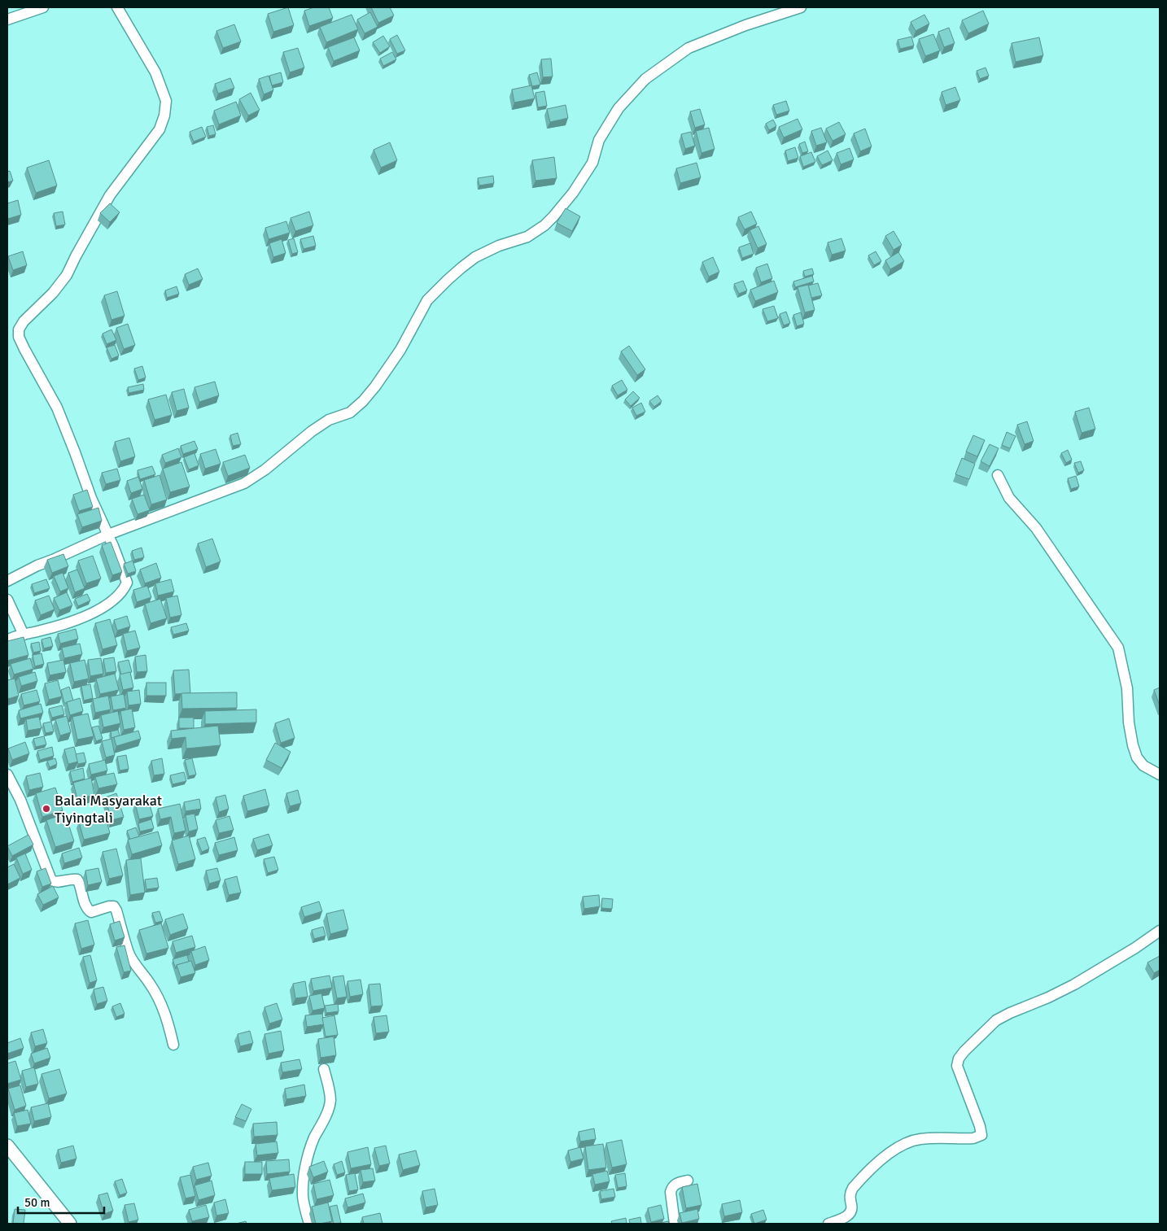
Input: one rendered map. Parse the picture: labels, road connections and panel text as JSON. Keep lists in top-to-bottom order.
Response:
{
  "places": ["Balai Masyarakat Tiyingtali"],
  "scale_bar": "50 m"
}
